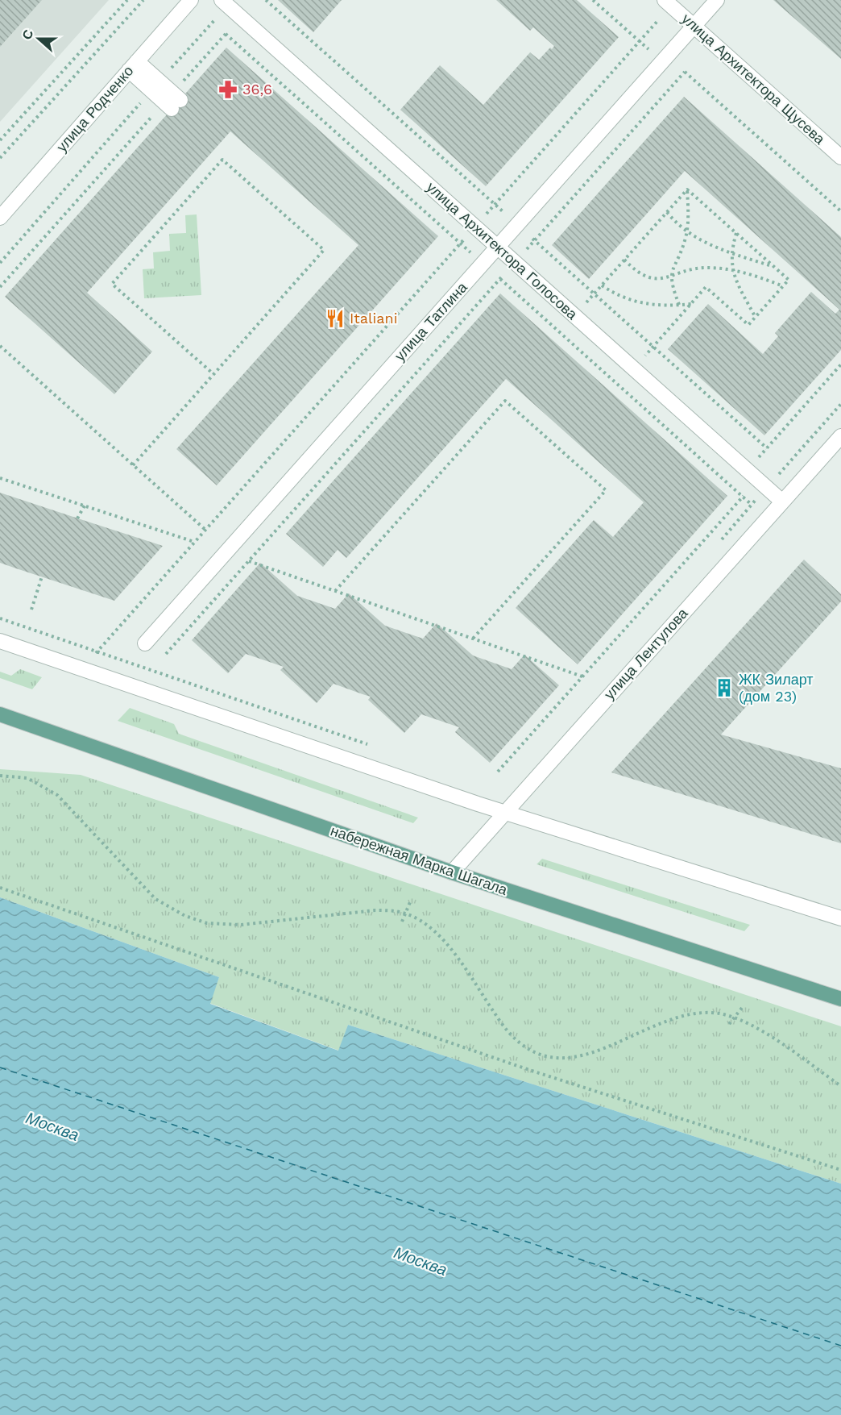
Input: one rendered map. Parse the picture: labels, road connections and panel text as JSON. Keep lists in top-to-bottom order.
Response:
{
  "streets": {
    "main road": ["набережная Марка Шагала"],
    "street": [
      "улица Архитектора Щусева",
      "улица Родченко",
      "улица Архитектора Голосова",
      "улица Татлина",
      "улица Лентулова"
    ]
  },
  "crossings": [
    ["улица Архитектора Щусева", "улица Татлина"],
    ["улица Архитектора Голосова", "улица Татлина"],
    ["улица Архитектора Голосова", "улица Лентулова"],
    ["улица Лентулова", "набережная Марка Шагала"]
  ],
  "water": ["Москва"],
  "places": {
    "pharmacy": ["36,6"],
    "restaurant": ["Italiani"],
    "building": ["ЖК Зиларт (дом 23)"]
  },
  "north": "left"
}
